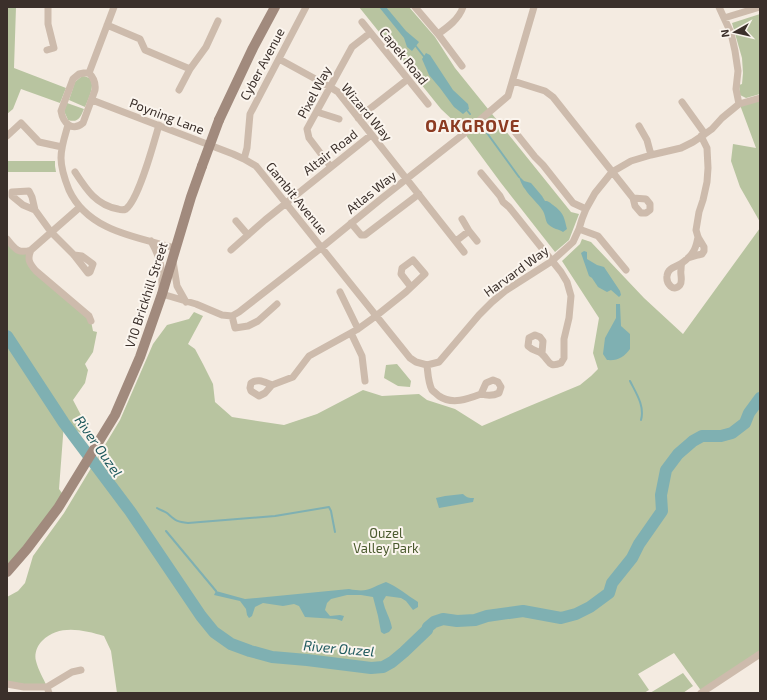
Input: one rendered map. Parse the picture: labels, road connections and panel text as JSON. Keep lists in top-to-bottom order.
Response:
{
  "streets": {
    "street": [
      "Capek Road",
      "Cyber Avenue",
      "Pixel Way",
      "Wizard Way",
      "Poyning Lane",
      "Altair Road",
      "Atlas Way",
      "Gambit Avenue",
      "Harvard Way",
      "V10 Brickhill Street"
    ]
  },
  "crossings": [
    ["Capek Road", "Pixel Way"],
    ["Cyber Avenue", "Wizard Way"],
    ["Cyber Avenue", "Gambit Avenue"],
    ["Pixel Way", "Wizard Way"],
    ["Pixel Way", "Altair Road"],
    ["Wizard Way", "Altair Road"],
    ["Wizard Way", "Atlas Way"],
    ["Poyning Lane", "Gambit Avenue"],
    ["Altair Road", "Gambit Avenue"],
    ["Atlas Way", "Gambit Avenue"]
  ],
  "districts": ["OAKGROVE"],
  "water": ["River Ouzel"],
  "parks": ["Ouzel Valley Park"],
  "north": "left"
}
